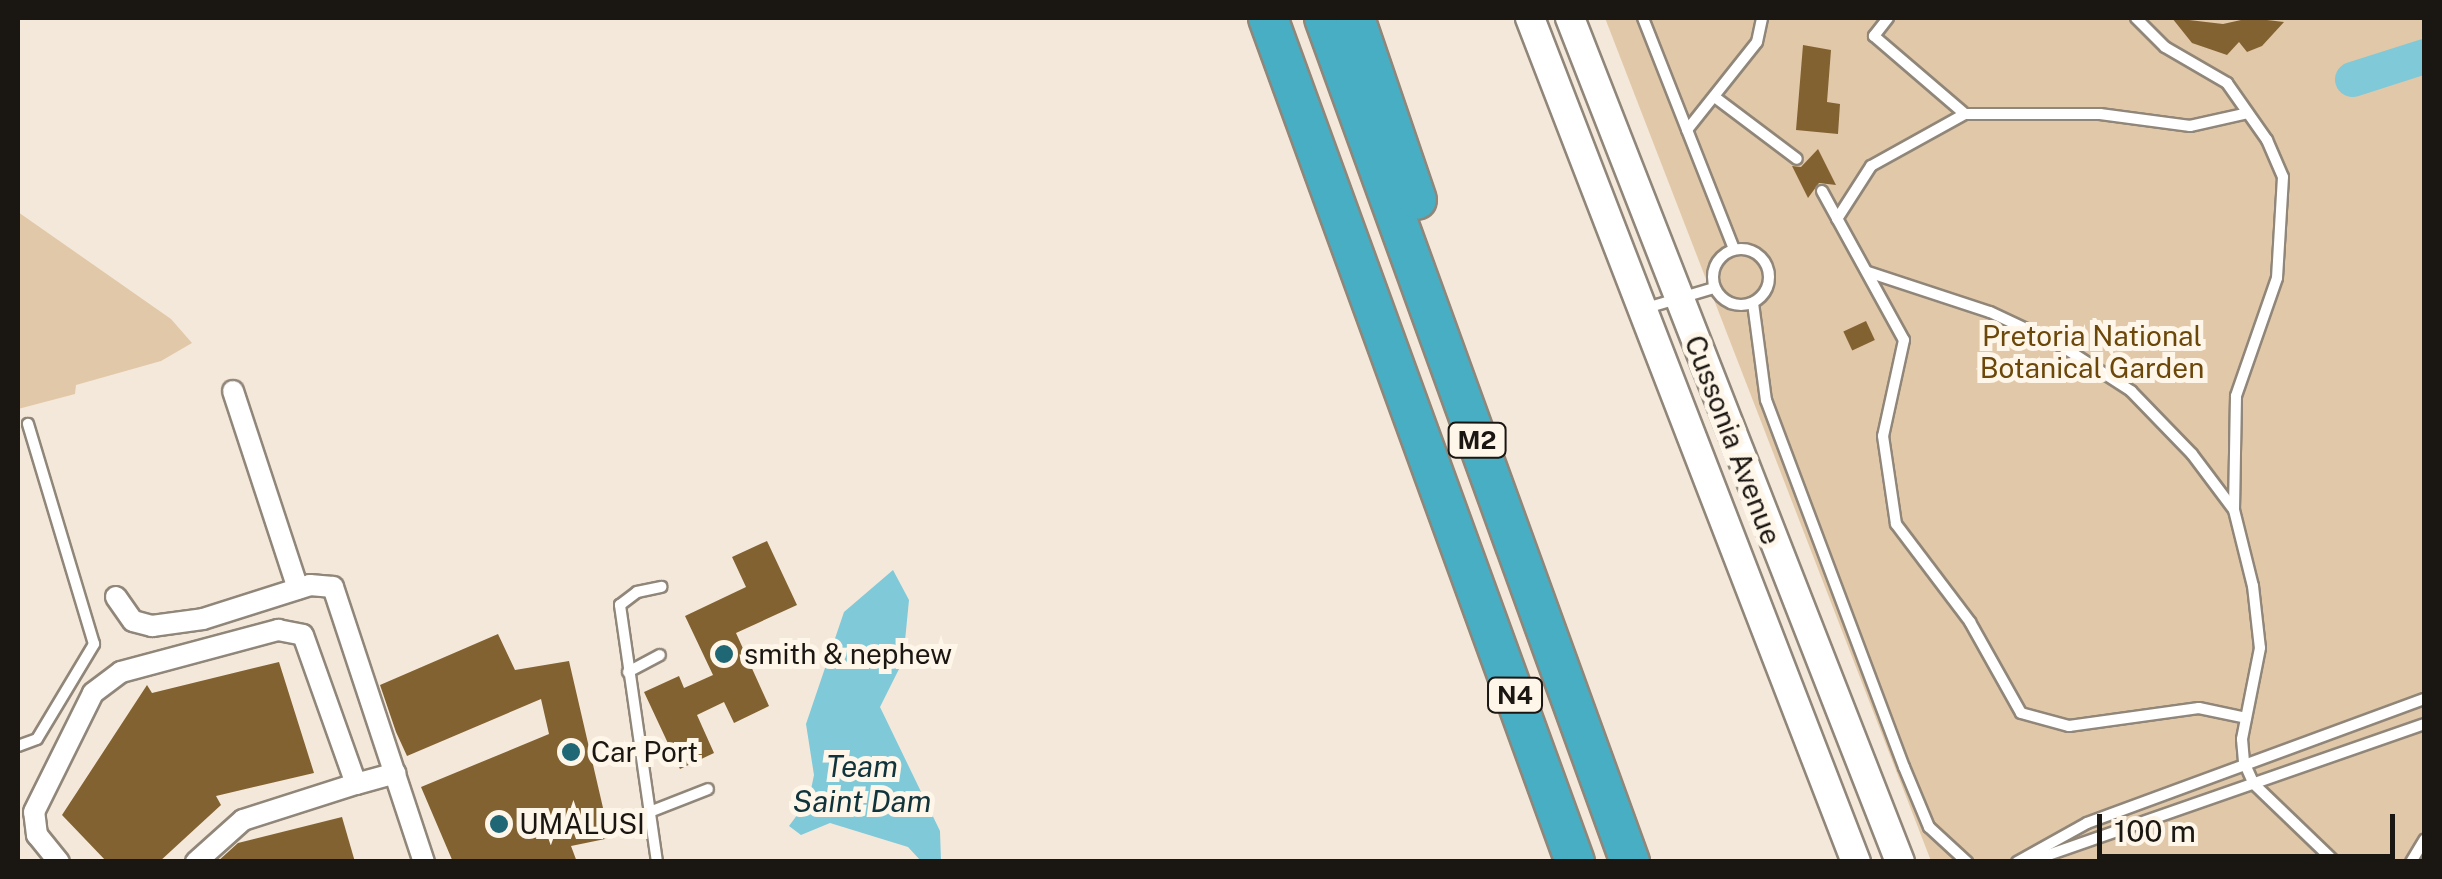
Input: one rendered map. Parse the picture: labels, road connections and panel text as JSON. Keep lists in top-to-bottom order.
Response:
{
  "streets": {
    "highway": ["M2", "N4"],
    "main road": ["Cussonia Avenue"]
  },
  "crossings": [
    ["M2", "N4"]
  ],
  "water": ["Team Saint Dam"],
  "parks": ["Pretoria National Botanical Garden"],
  "places": ["smith & nephew", "Car Port", "UMALUSI"],
  "scale_bar": "100 m"
}
